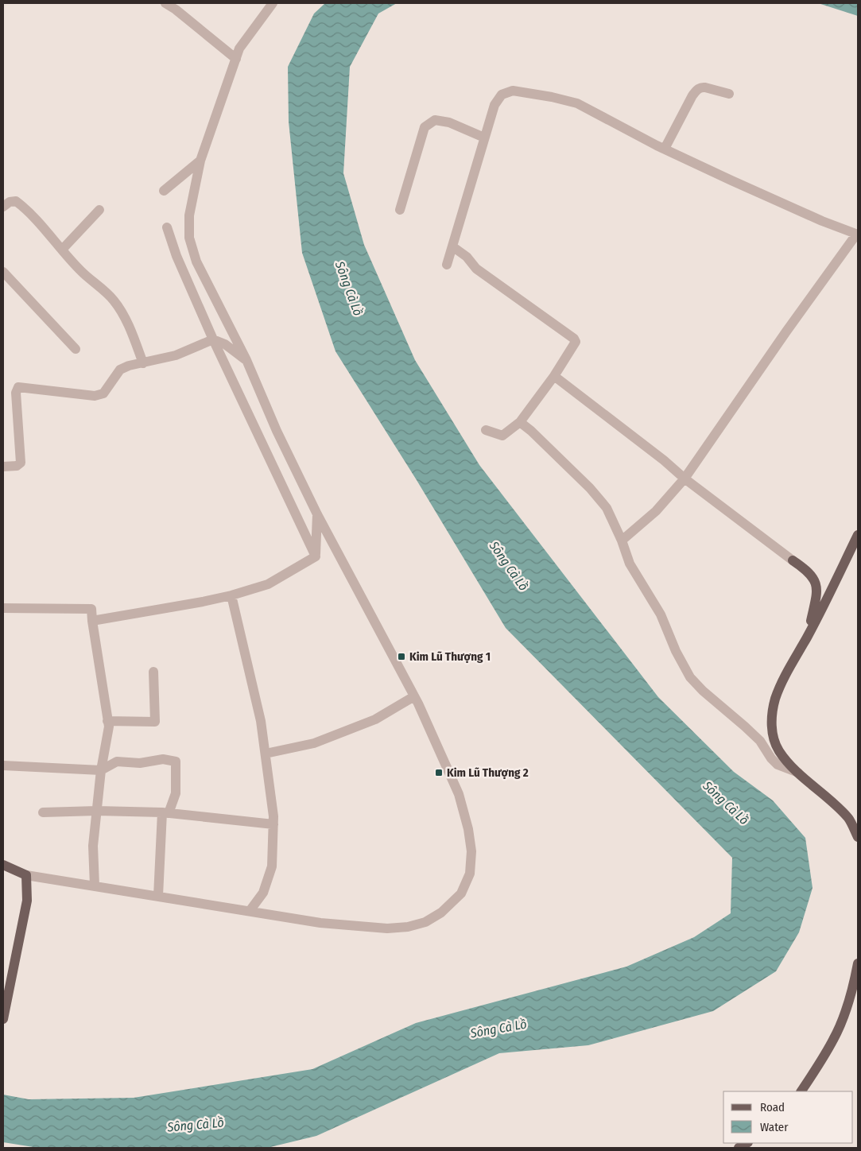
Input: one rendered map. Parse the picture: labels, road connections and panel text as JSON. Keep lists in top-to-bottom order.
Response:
{
  "water": ["Sông Cà Lồ"],
  "places": {
    "transit": ["Kim Lũ Thượng 1", "Kim Lũ Thượng 2"]
  },
  "legend": ["Road", "Water"]
}
